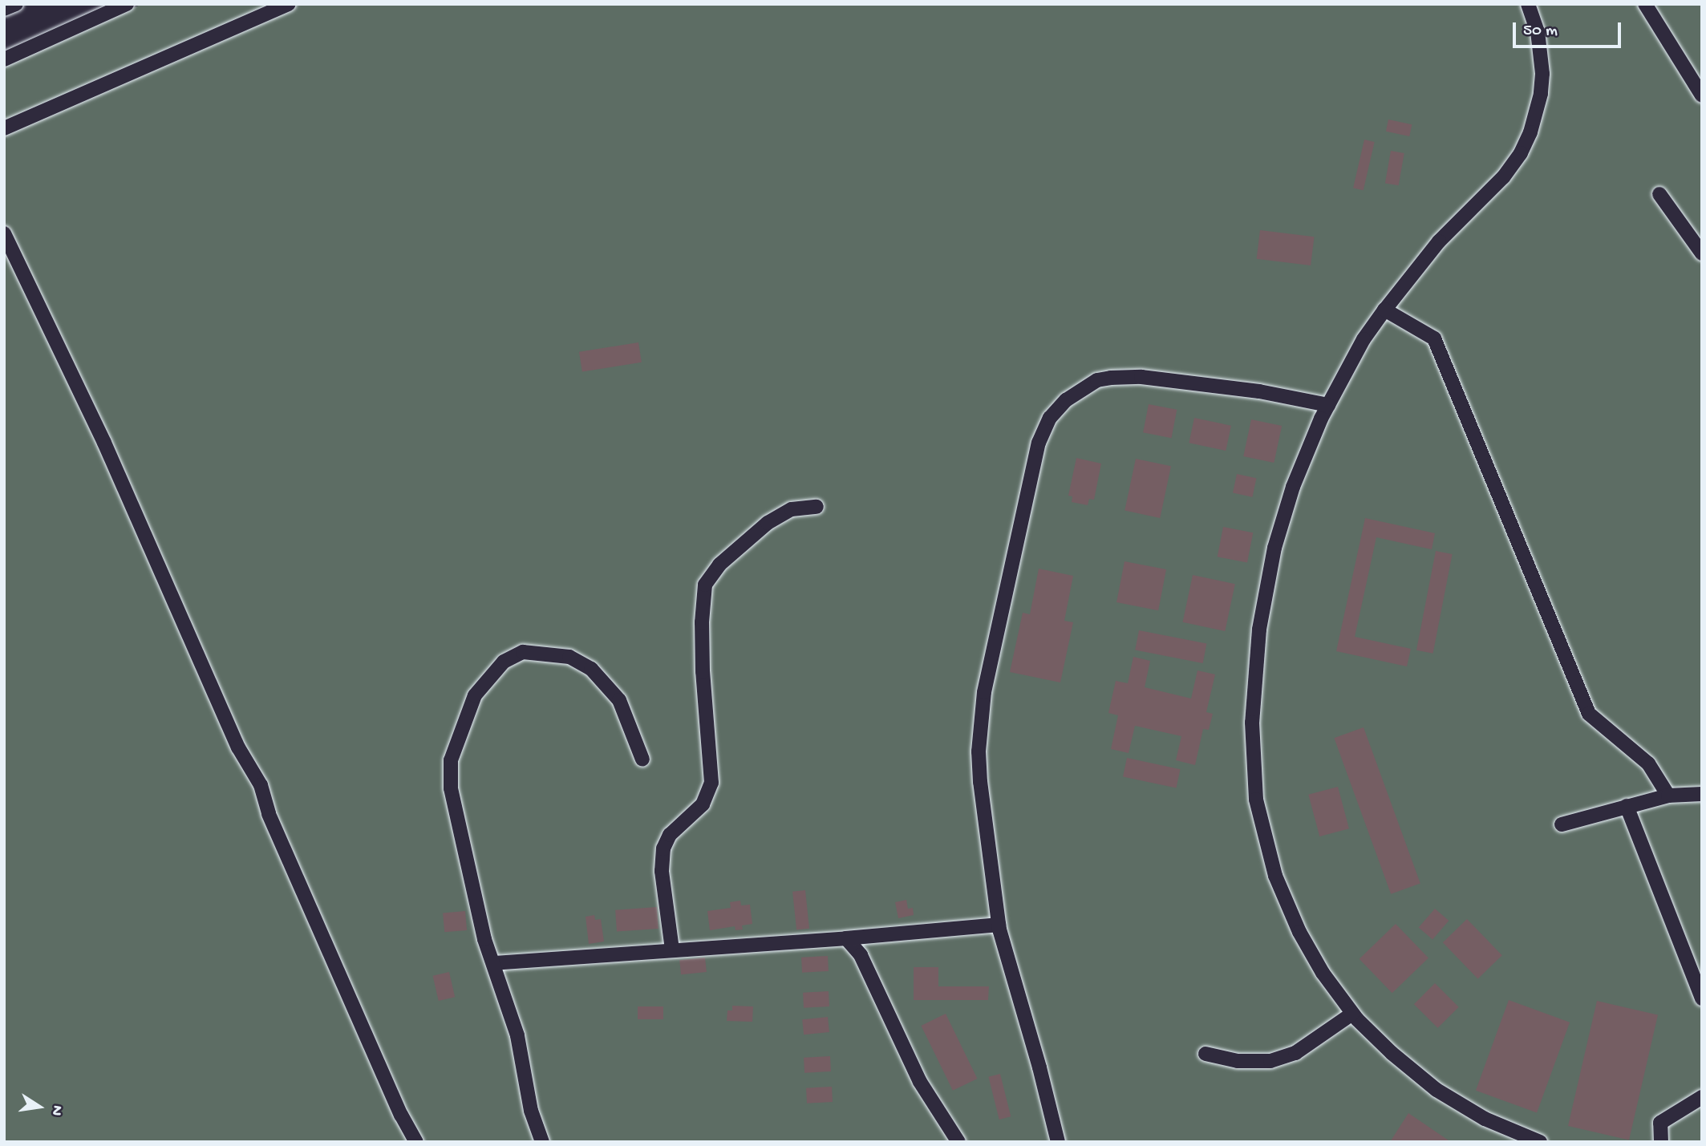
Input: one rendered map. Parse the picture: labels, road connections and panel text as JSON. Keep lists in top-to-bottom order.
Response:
{
  "scale_bar": "50 m",
  "north": "right"
}
